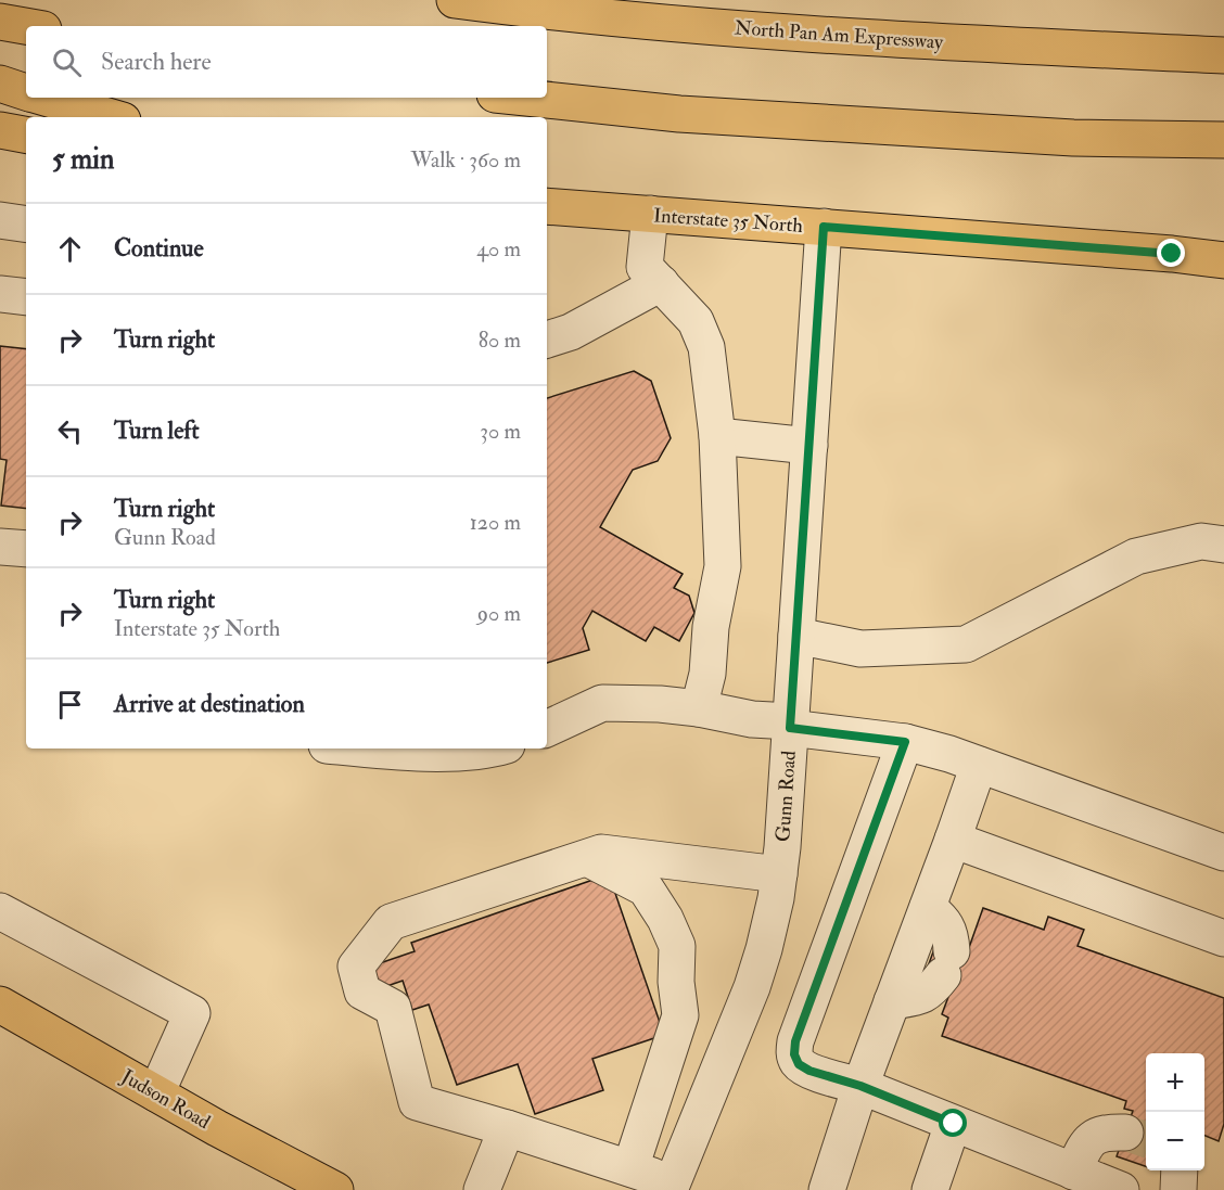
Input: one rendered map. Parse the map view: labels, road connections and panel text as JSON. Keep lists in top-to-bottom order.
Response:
{
  "streets": {
    "main road": ["North Pan Am Expressway", "Interstate 35 North", "Judson Road"],
    "street": ["Gunn Road"]
  },
  "crossings": [
    ["Interstate 35 North", "Gunn Road"]
  ],
  "page": {
    "search": "Search here",
    "heading": ["5 min", "Walk · 360 m"],
    "list": [
      ["Continue", "40 m"],
      ["Turn right", "80 m"],
      ["Turn left", "30 m"],
      ["Turn right", "Gunn Road", "120 m"],
      ["Turn right", "Interstate 35 North", "90 m"],
      "Arrive at destination"
    ],
    "map_buttons": ["+", "−"]
  }
}
